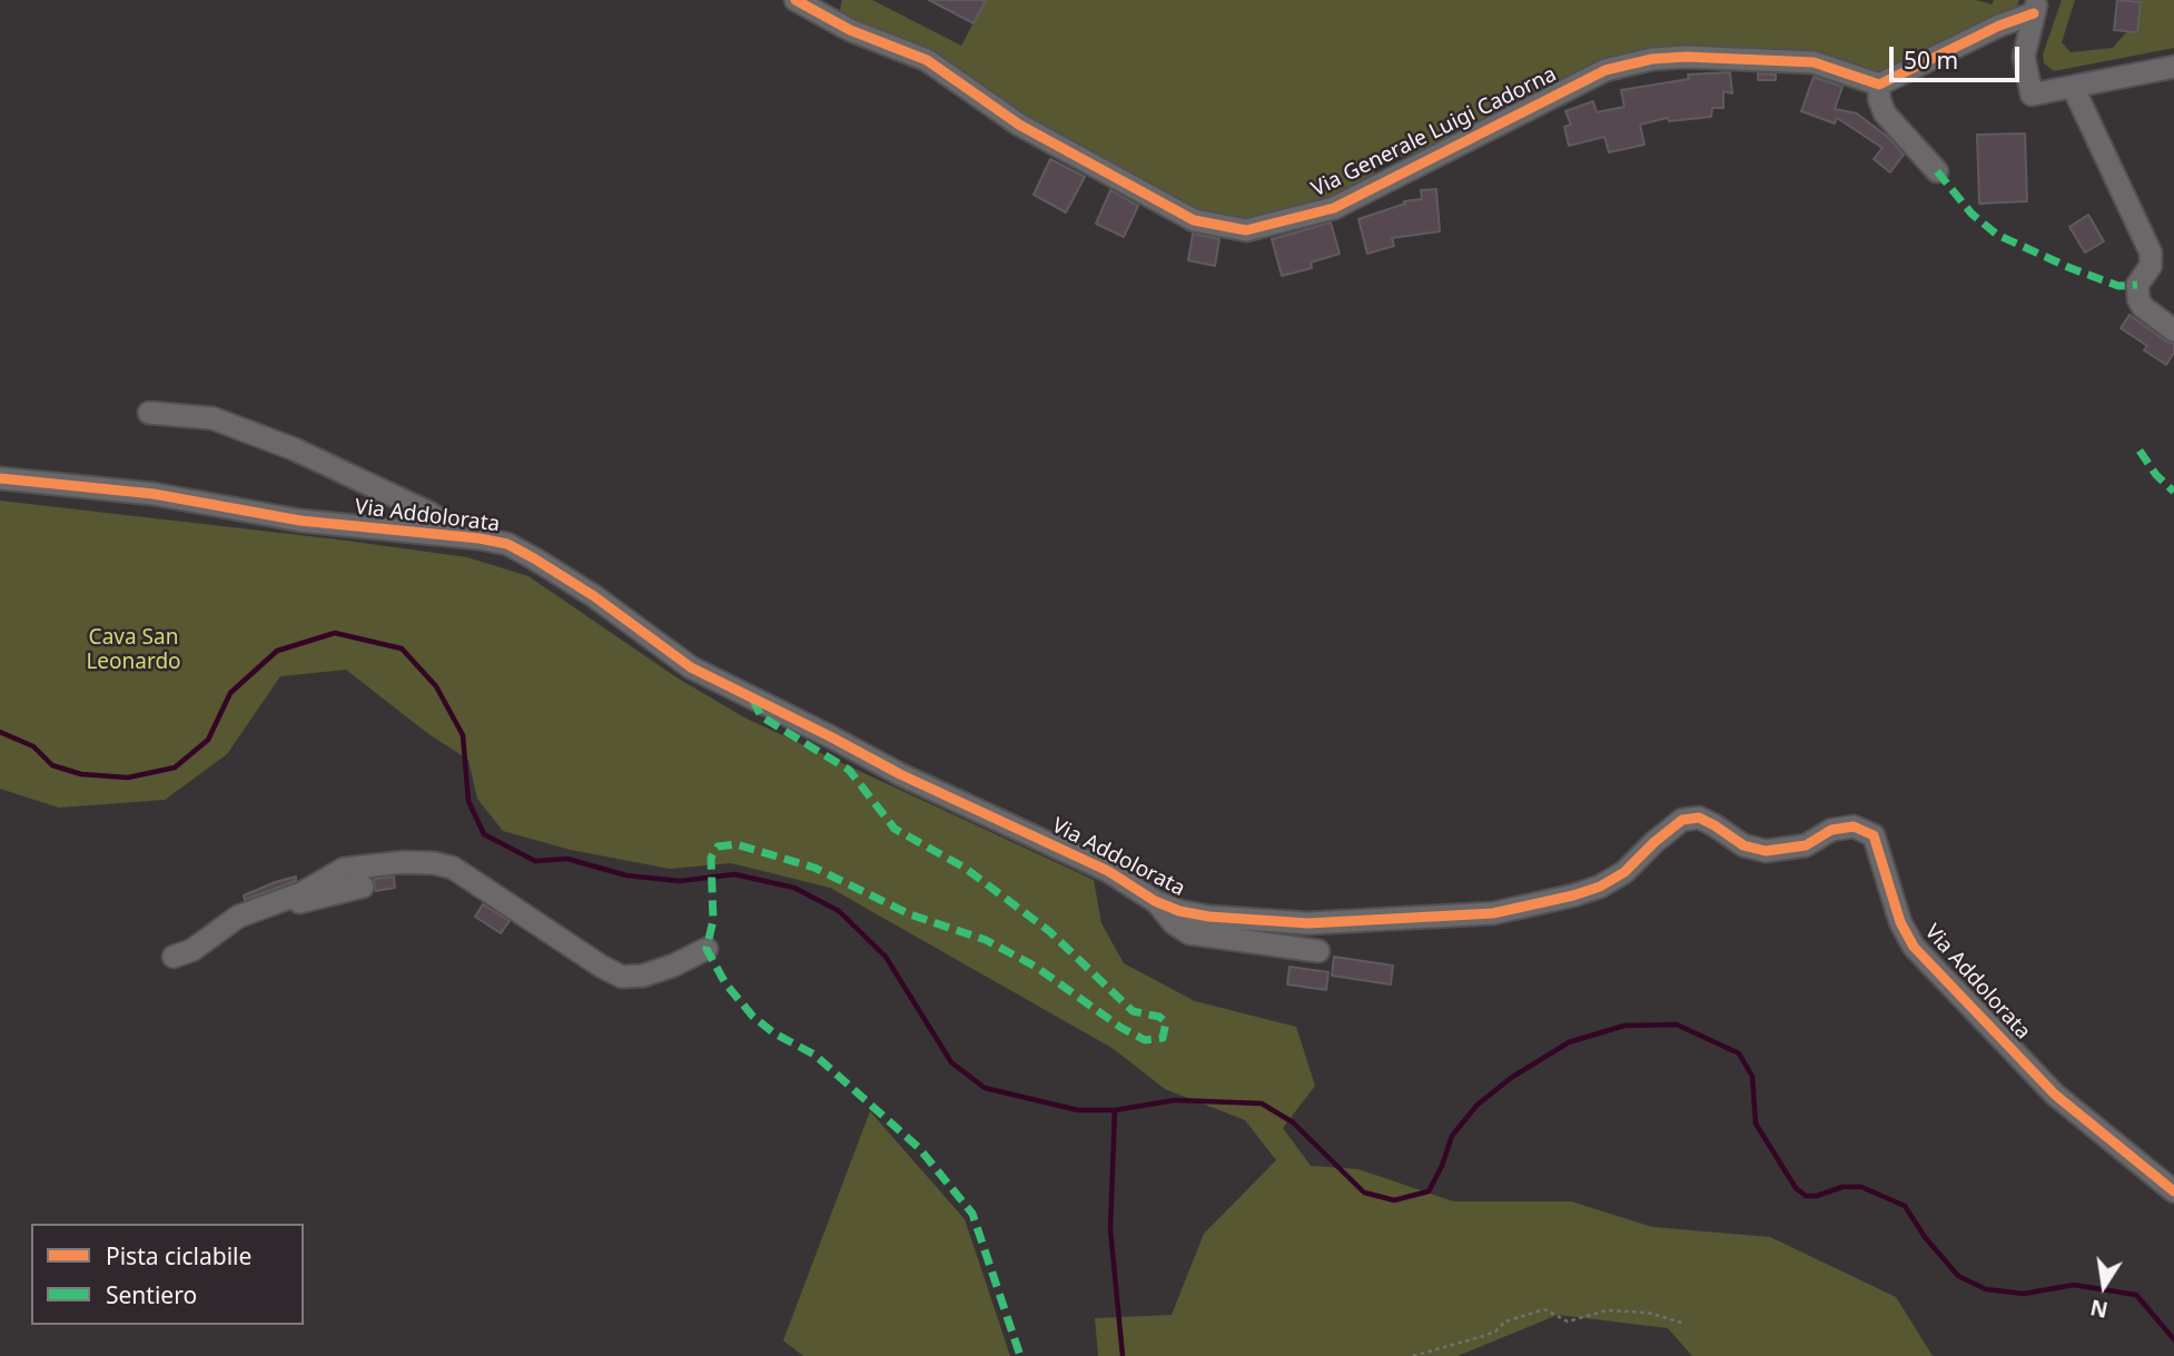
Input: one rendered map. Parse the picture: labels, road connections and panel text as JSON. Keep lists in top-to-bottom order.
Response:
{
  "streets": {
    "street": ["Via Generale Luigi Cadorna", "Via Addolorata"]
  },
  "parks": ["Cava San Leonardo"],
  "legend": ["Pista ciclabile", "Sentiero"],
  "scale_bar": "50 m",
  "north": "bottom"
}
